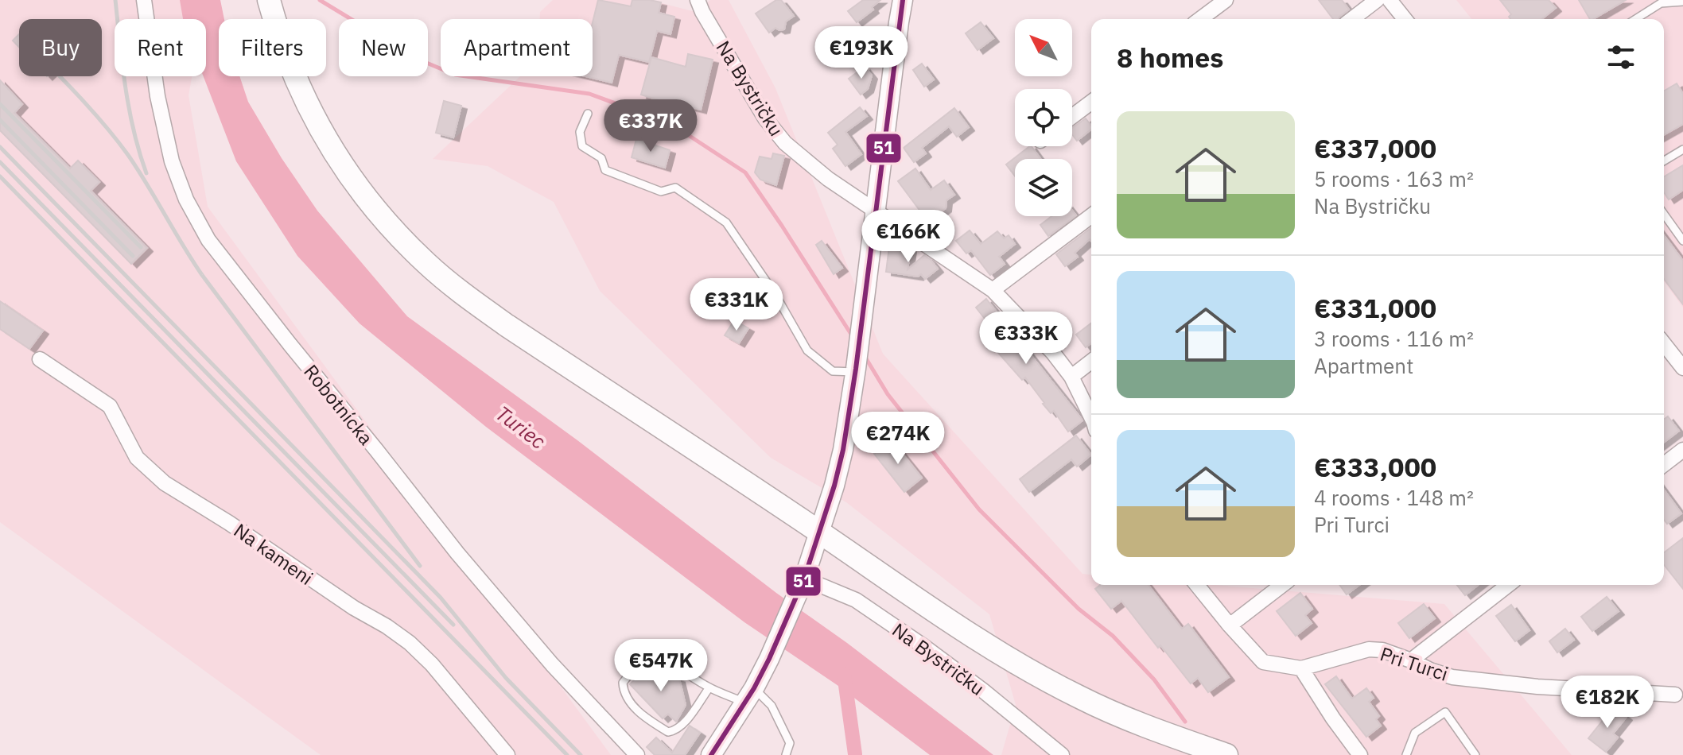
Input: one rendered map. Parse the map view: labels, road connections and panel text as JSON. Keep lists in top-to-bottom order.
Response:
{
  "streets": {
    "street": [
      "Na Bystričku",
      "Robotnícka",
      "Na kameni",
      "Pri Turci"
    ]
  },
  "water": ["Turiec"],
  "lines": ["transit line 51"],
  "north": "top left",
  "page": {
    "chip": [
      "Buy",
      "Rent",
      "Filters",
      "New",
      "Apartment"
    ],
    "heading": "8 homes",
    "price": [
      "€193K",
      "€337K",
      "€166K",
      "€331K",
      "€333K",
      "€274K",
      "€547K",
      "€182K"
    ],
    "list": [
      {
        "name": "€337,000",
        "note": "5 rooms · 163 m² · Na Bystričku"
      },
      {
        "name": "€331,000",
        "note": "3 rooms · 116 m² · Apartment"
      },
      {
        "name": "€333,000",
        "note": "4 rooms · 148 m² · Pri Turci"
      }
    ]
  }
}
